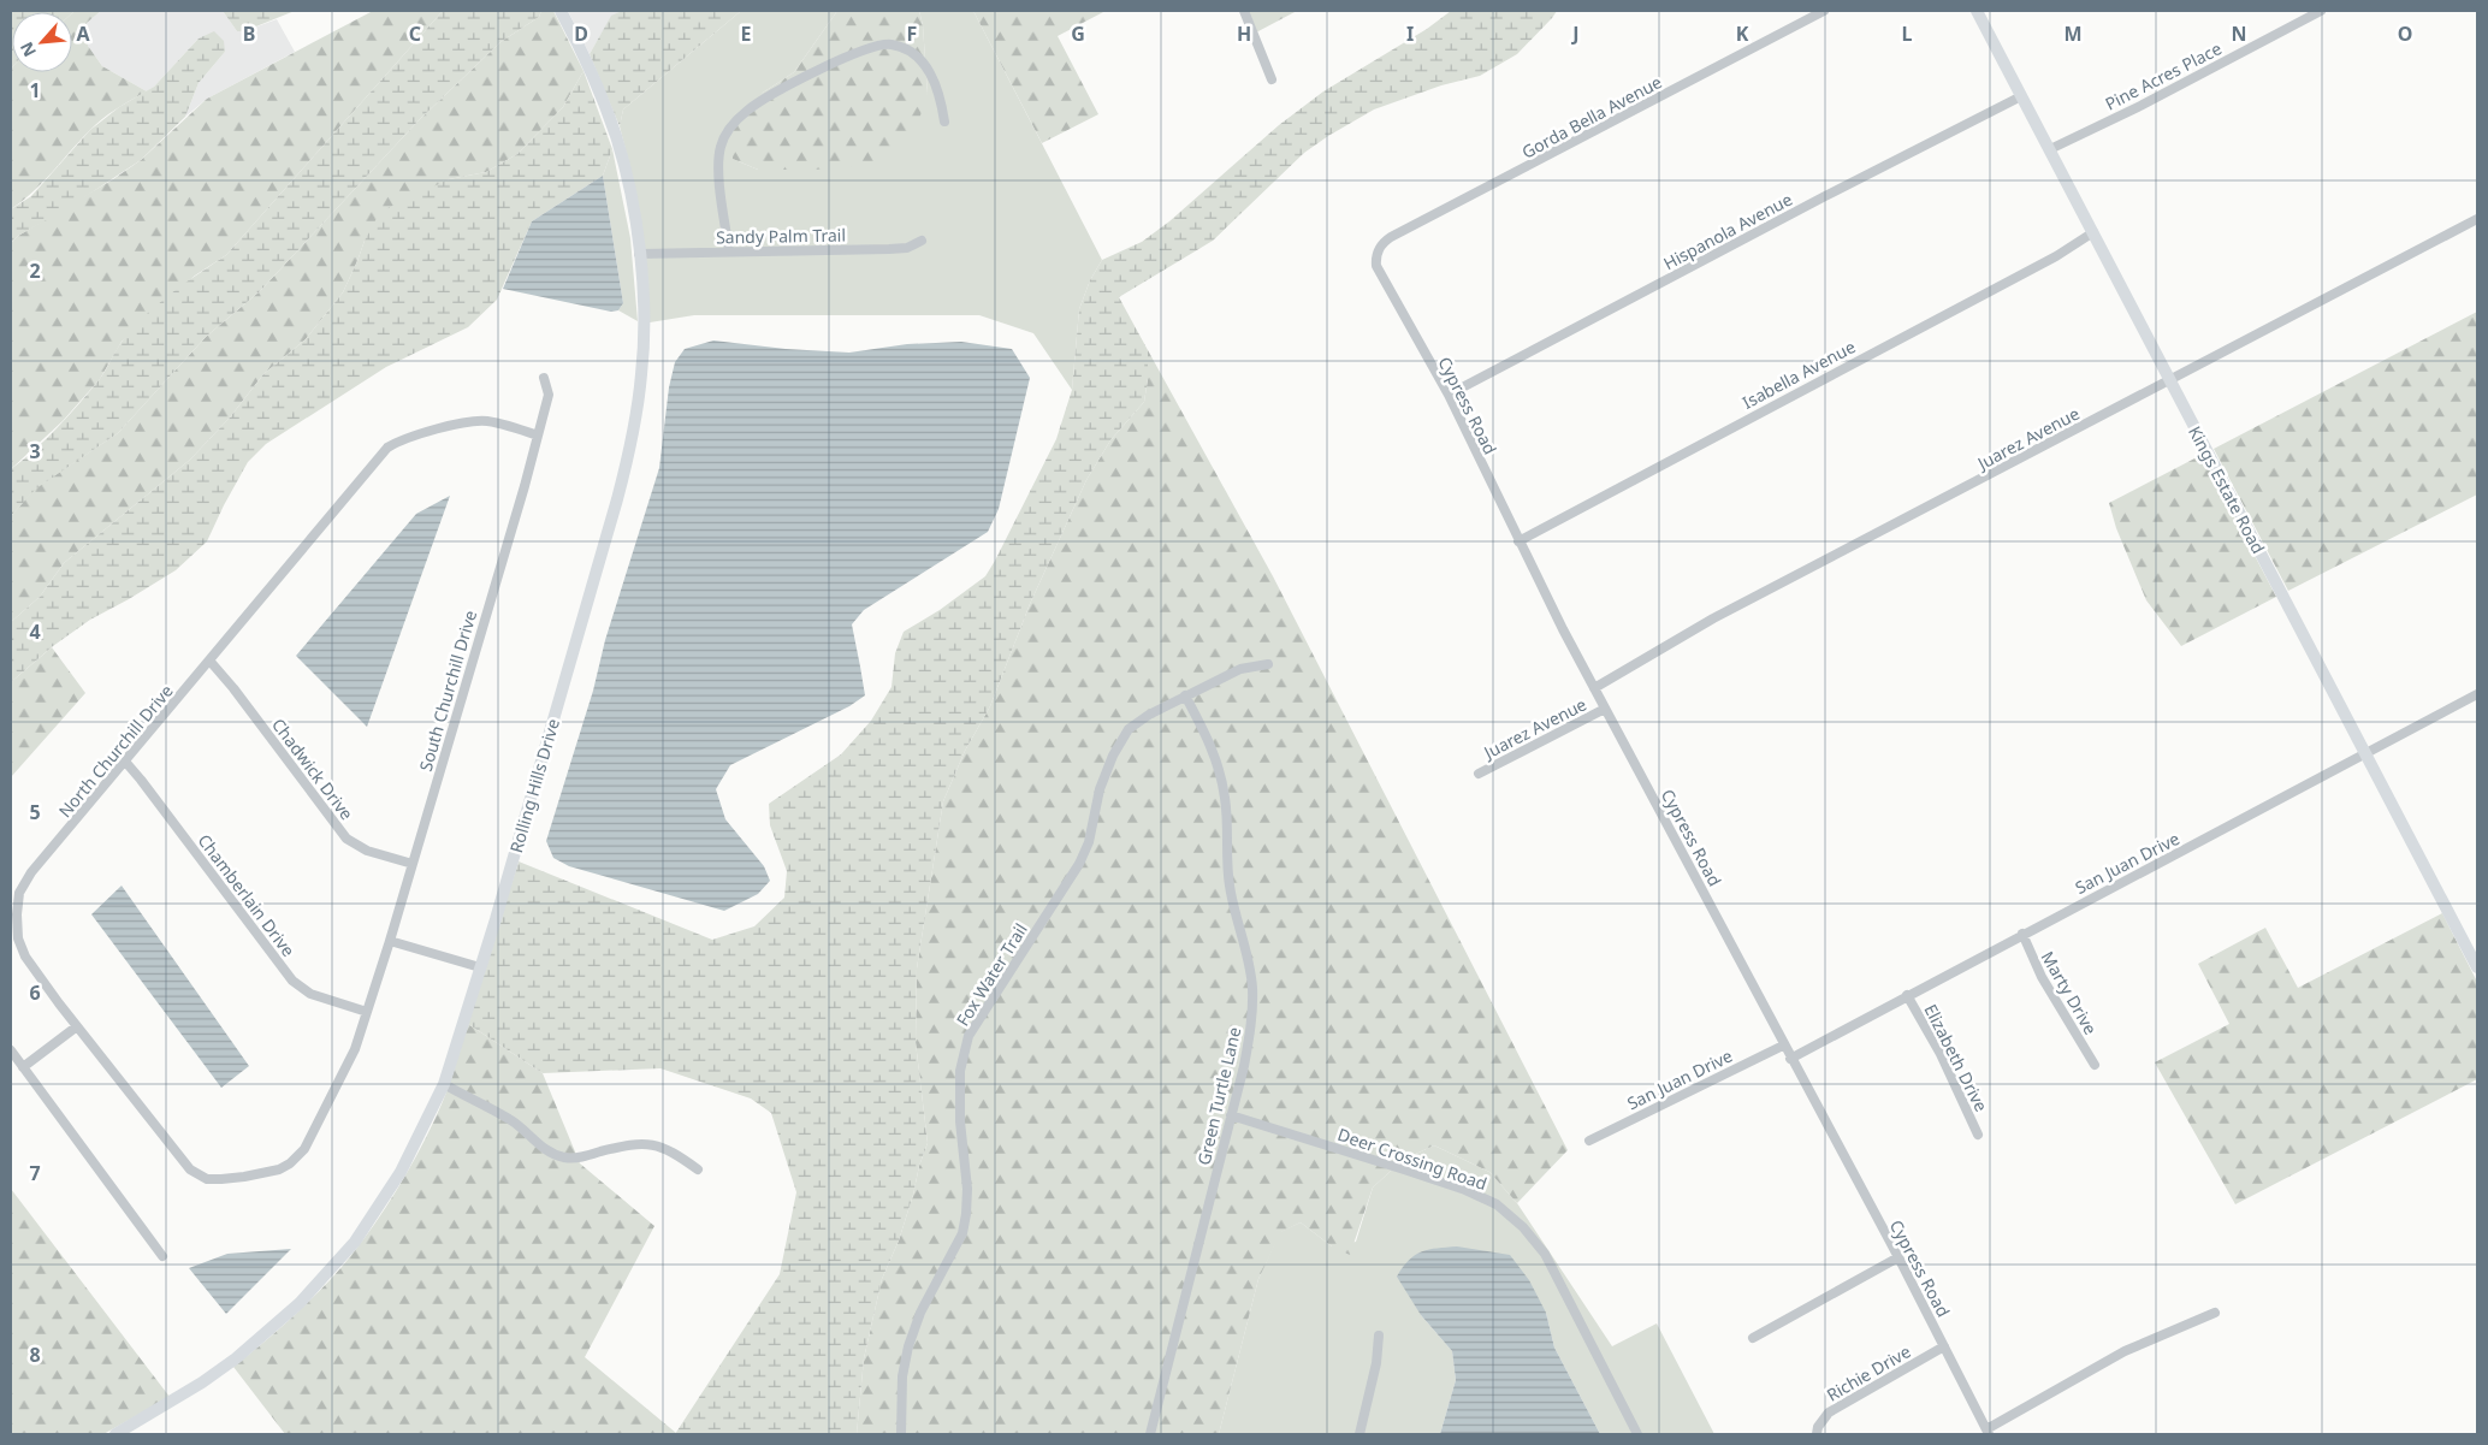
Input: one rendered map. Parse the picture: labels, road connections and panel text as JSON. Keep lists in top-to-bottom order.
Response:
{
  "streets": {
    "street": [
      "Pine Acres Place",
      "Gorda Bella Avenue",
      "Hispanola Avenue",
      "Sandy Palm Trail",
      "Isabella Avenue",
      "Cypress Road",
      "Juarez Avenue",
      "Kings Estate Road",
      "South Churchill Drive",
      "North Churchill Drive",
      "Chadwick Drive",
      "Rolling Hills Drive",
      "San Juan Drive",
      "Chamberlain Drive",
      "Fox Water Trail",
      "Marty Drive",
      "Elizabeth Drive",
      "Green Turtle Lane",
      "Deer Crossing Road",
      "Richie Drive"
    ]
  },
  "crossings": [
    ["Pine Acres Place", "Kings Estate Road"],
    ["Gorda Bella Avenue", "Cypress Road"],
    ["Hispanola Avenue", "Cypress Road"],
    ["Hispanola Avenue", "Kings Estate Road"],
    ["Sandy Palm Trail", "Rolling Hills Drive"],
    ["Isabella Avenue", "Cypress Road"],
    ["Isabella Avenue", "Kings Estate Road"],
    ["Cypress Road", "Juarez Avenue"],
    ["Cypress Road", "San Juan Drive"],
    ["Cypress Road", "Richie Drive"],
    ["Juarez Avenue", "Kings Estate Road"],
    ["Kings Estate Road", "San Juan Drive"],
    ["South Churchill Drive", "North Churchill Drive"],
    ["South Churchill Drive", "Chadwick Drive"],
    ["South Churchill Drive", "Chamberlain Drive"],
    ["North Churchill Drive", "Chadwick Drive"],
    ["North Churchill Drive", "Chamberlain Drive"],
    ["San Juan Drive", "Marty Drive"],
    ["San Juan Drive", "Elizabeth Drive"],
    ["Fox Water Trail", "Green Turtle Lane"],
    ["Green Turtle Lane", "Deer Crossing Road"]
  ],
  "north": "bottom left",
  "grid": {
    "columns": [
      "A",
      "B",
      "C",
      "D",
      "E",
      "F",
      "G",
      "H",
      "I",
      "J",
      "K",
      "L",
      "M",
      "N",
      "O"
    ],
    "rows": [
      "1",
      "2",
      "3",
      "4",
      "5",
      "6",
      "7",
      "8"
    ]
  }
}
